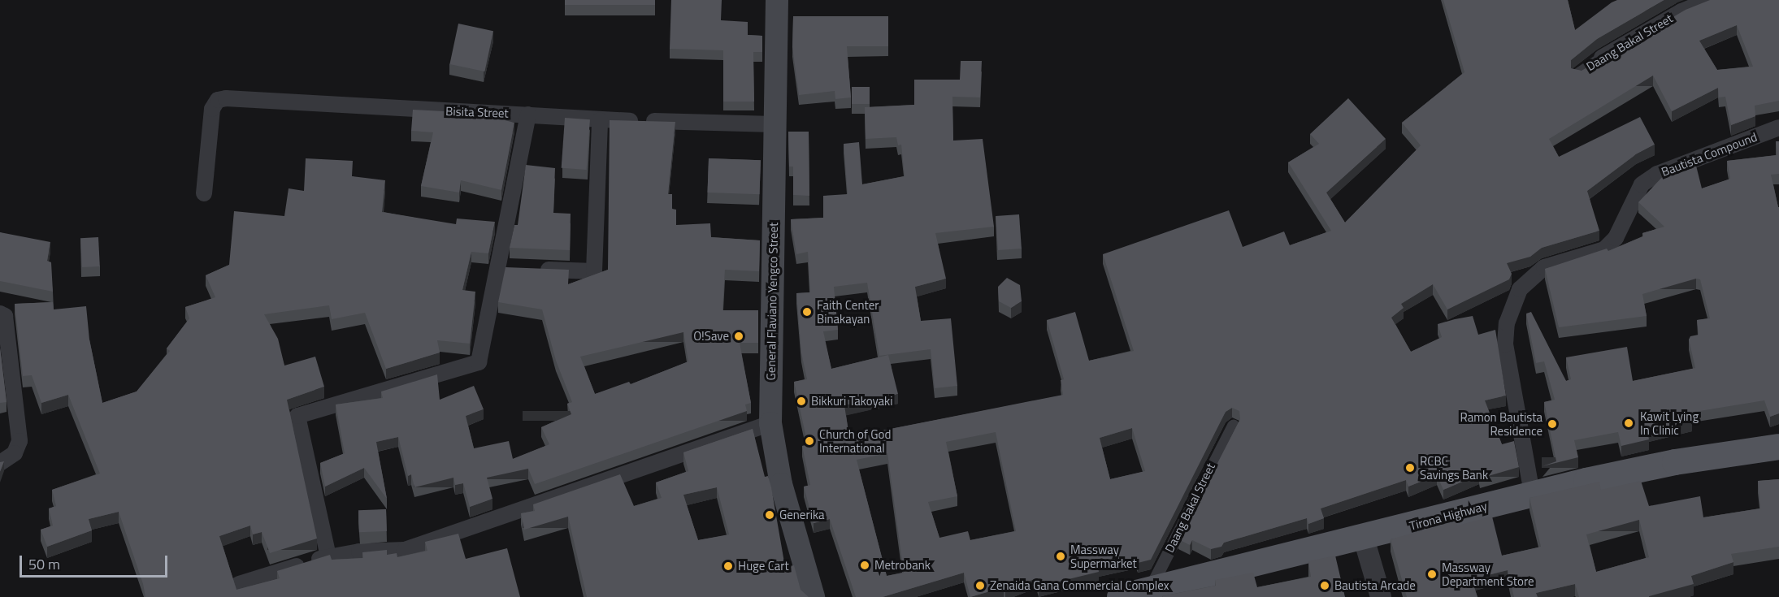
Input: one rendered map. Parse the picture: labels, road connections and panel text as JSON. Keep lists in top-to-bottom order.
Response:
{
  "streets": {
    "main road": ["General Flaviano Yengco Street", "Tirona Highway"],
    "street": ["Daang Bakal Street", "Bisita Street", "Bautista Compound"]
  },
  "crossings": [
    ["Daang Bakal Street", "Tirona Highway"],
    ["Bisita Street", "General Flaviano Yengco Street"],
    ["Bautista Compound", "Tirona Highway"]
  ],
  "places": [
    "Faith Center Binakayan",
    "O!Save",
    "Bikkuri Takoyaki",
    "Kawit Lying In Clinic",
    "Ramon Bautista Residence",
    "Church of God International",
    "RCBC Savings Bank",
    "Generika",
    "Massway Supermarket",
    "Metrobank",
    "Huge Cart",
    "Massway Department Store",
    "Zenaida Gana Commercial Complex",
    "Bautista Arcade"
  ],
  "scale_bar": "50 m"
}
